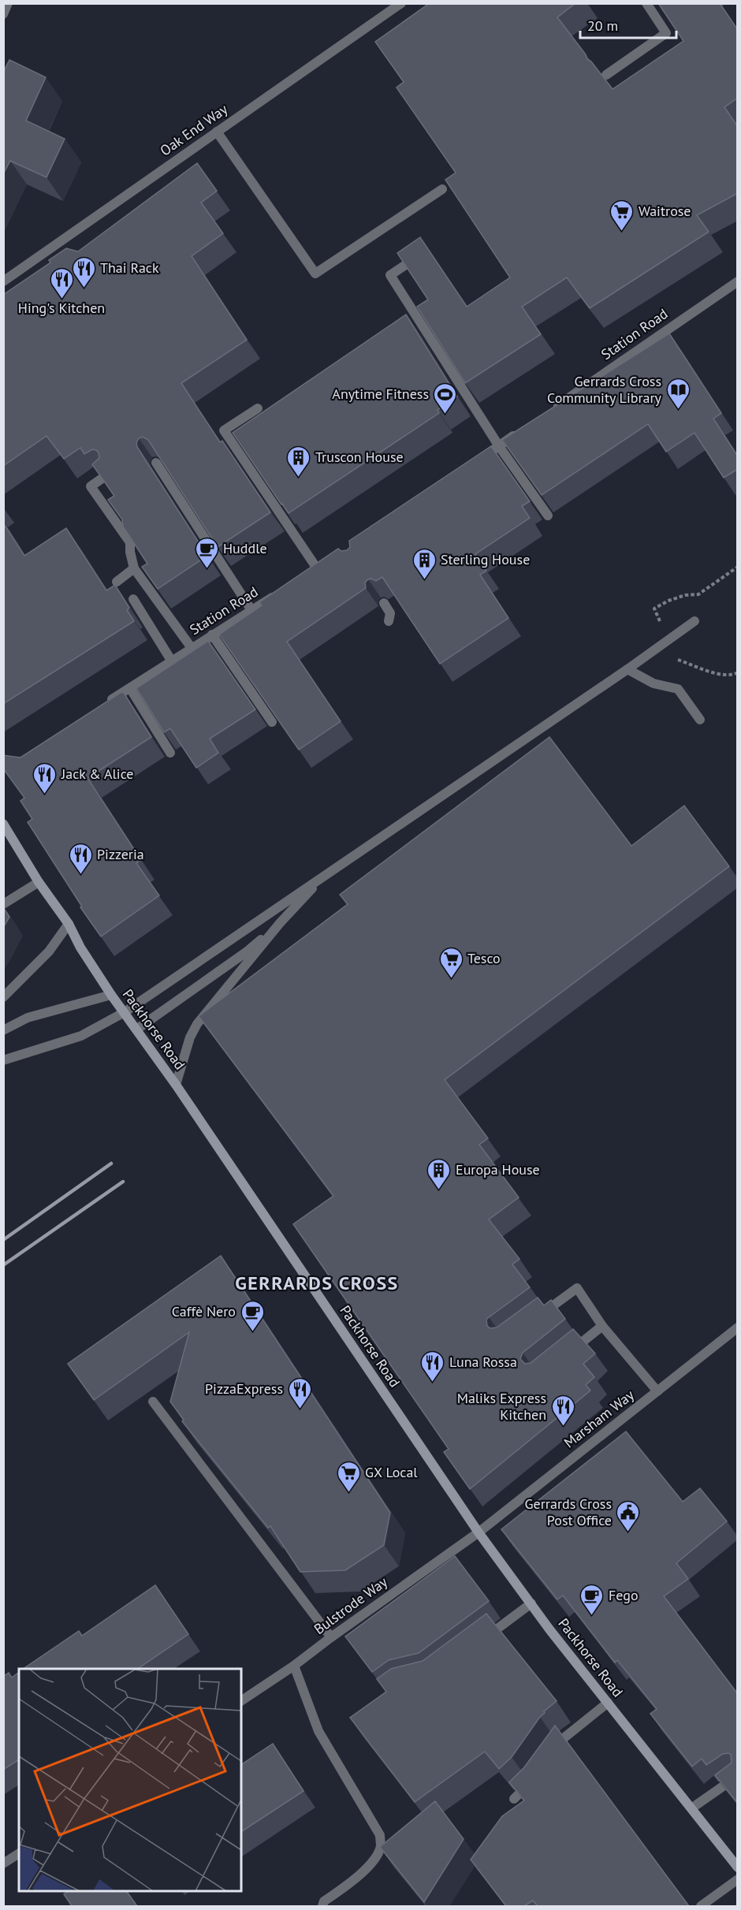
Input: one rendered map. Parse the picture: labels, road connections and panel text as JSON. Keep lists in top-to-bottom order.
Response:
{
  "streets": {
    "main road": ["Packhorse Road"],
    "street": [
      "Oak End Way",
      "Station Road",
      "Marsham Way",
      "Bulstrode Way"
    ]
  },
  "crossings": [
    ["Packhorse Road", "Marsham Way"],
    ["Packhorse Road", "Bulstrode Way"],
    ["Marsham Way", "Bulstrode Way"]
  ],
  "districts": ["GERRARDS CROSS"],
  "places": {
    "supermarket": ["Waitrose", "Tesco", "GX Local"],
    "restaurant": [
      "Thai Rack",
      "Hing's Kitchen",
      "Jack & Alice",
      "Pizzeria",
      "Luna Rossa",
      "PizzaExpress",
      "Maliks Express Kitchen"
    ],
    "library": ["Gerrards Cross Community Library"],
    "sports": ["Anytime Fitness"],
    "building": ["Truscon House", "Sterling House", "Europa House"],
    "cafe": ["Huddle", "Caffè Nero", "Fego"],
    "public building": ["Gerrards Cross Post Office"]
  },
  "scale_bar": "20 m"
}
